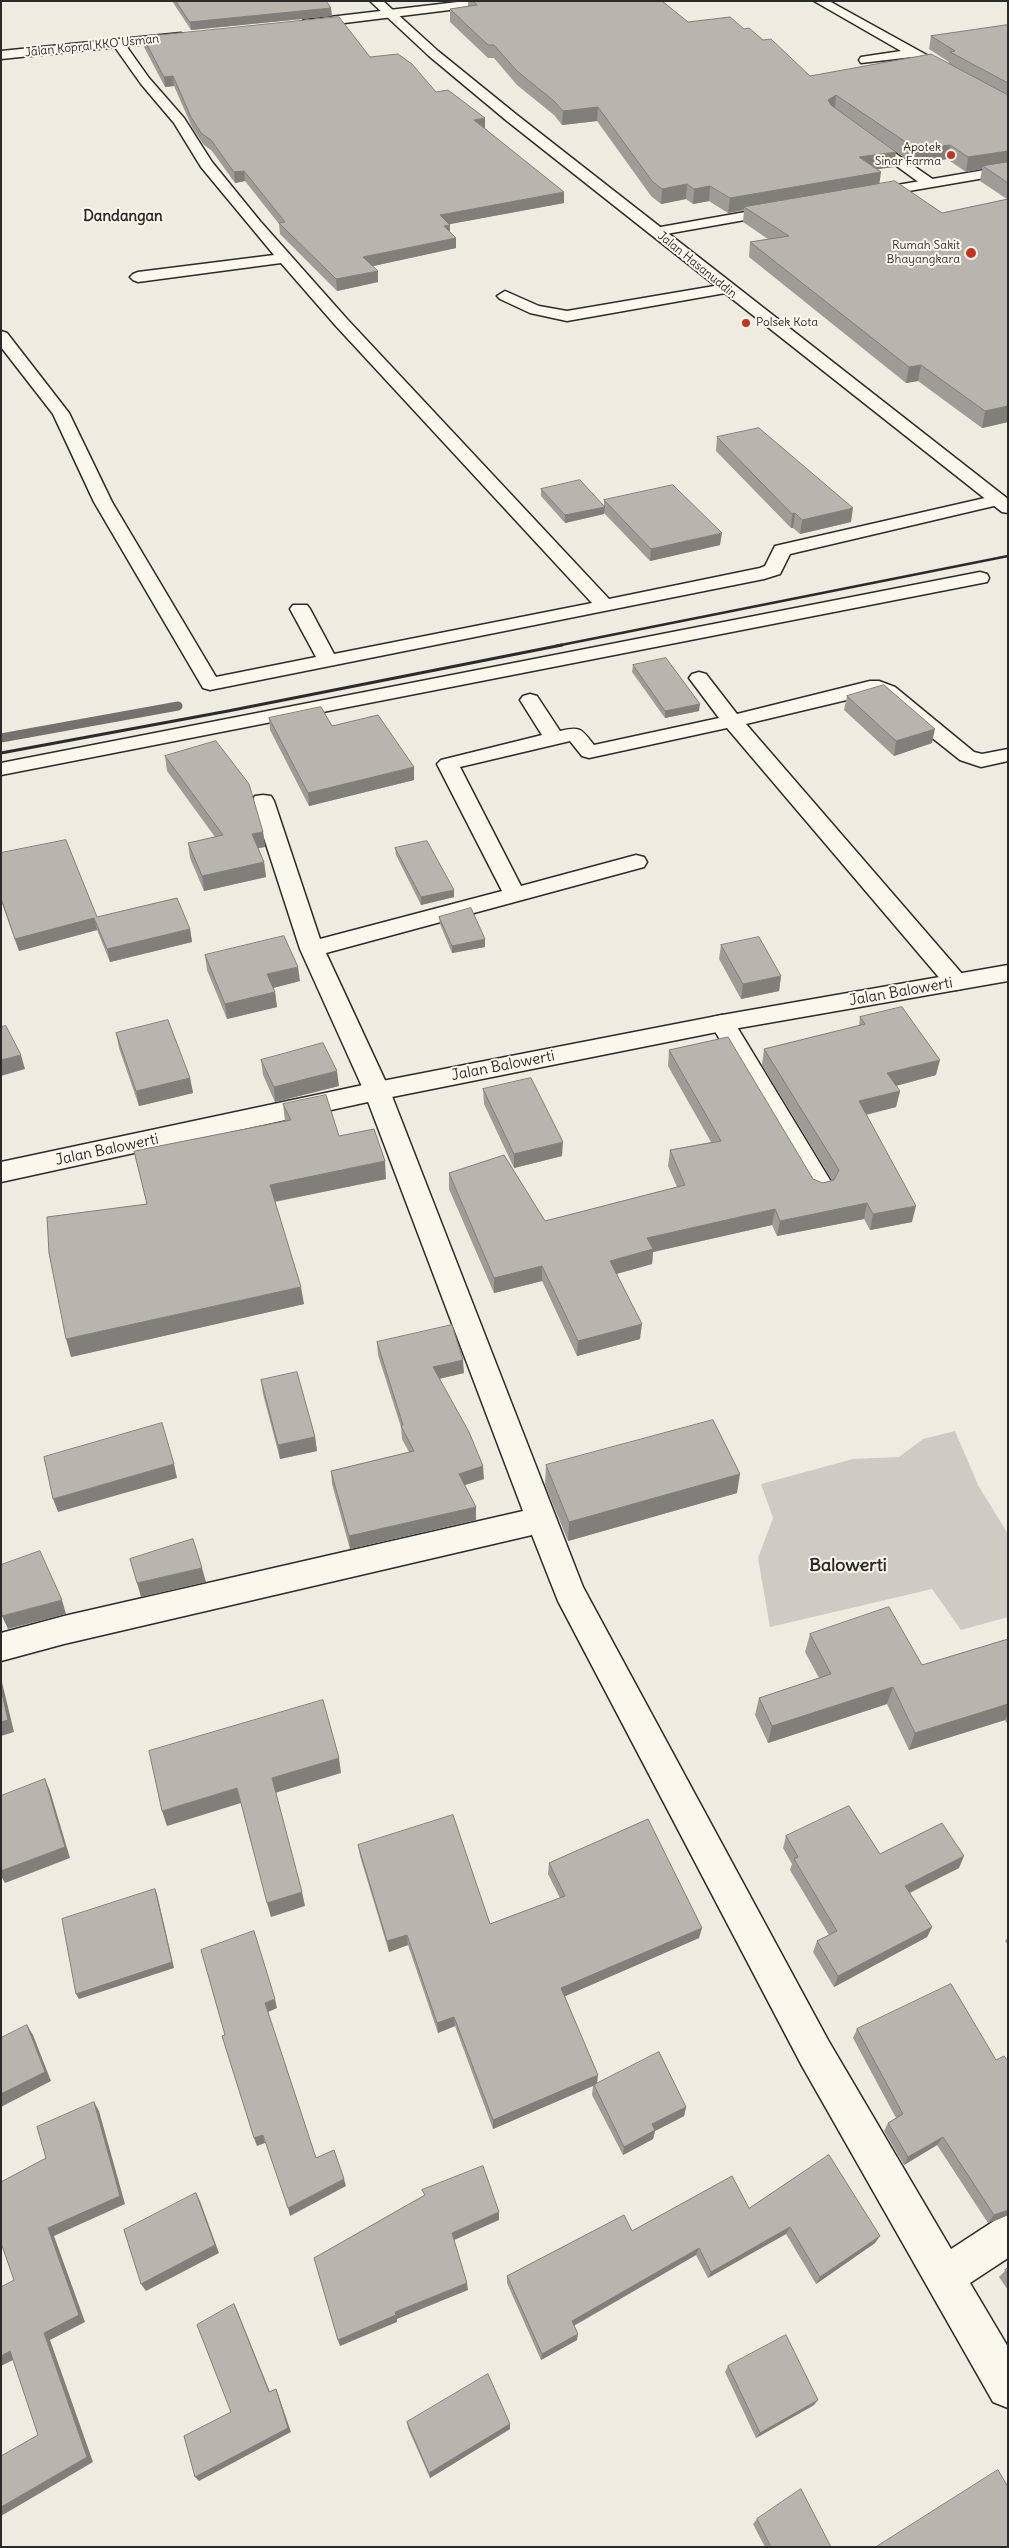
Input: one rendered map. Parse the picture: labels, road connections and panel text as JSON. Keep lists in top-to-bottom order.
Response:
{
  "streets": {
    "street": ["Jalan Kopral KKO Usman", "Jalan Hasanuddin", "Jalan Balowerti"]
  },
  "districts": ["Dandangan", "Balowerti"],
  "places": ["Apotek Sinar Farma", "Rumah Sakit Bhayangkara", "Polsek Kota"]
}
